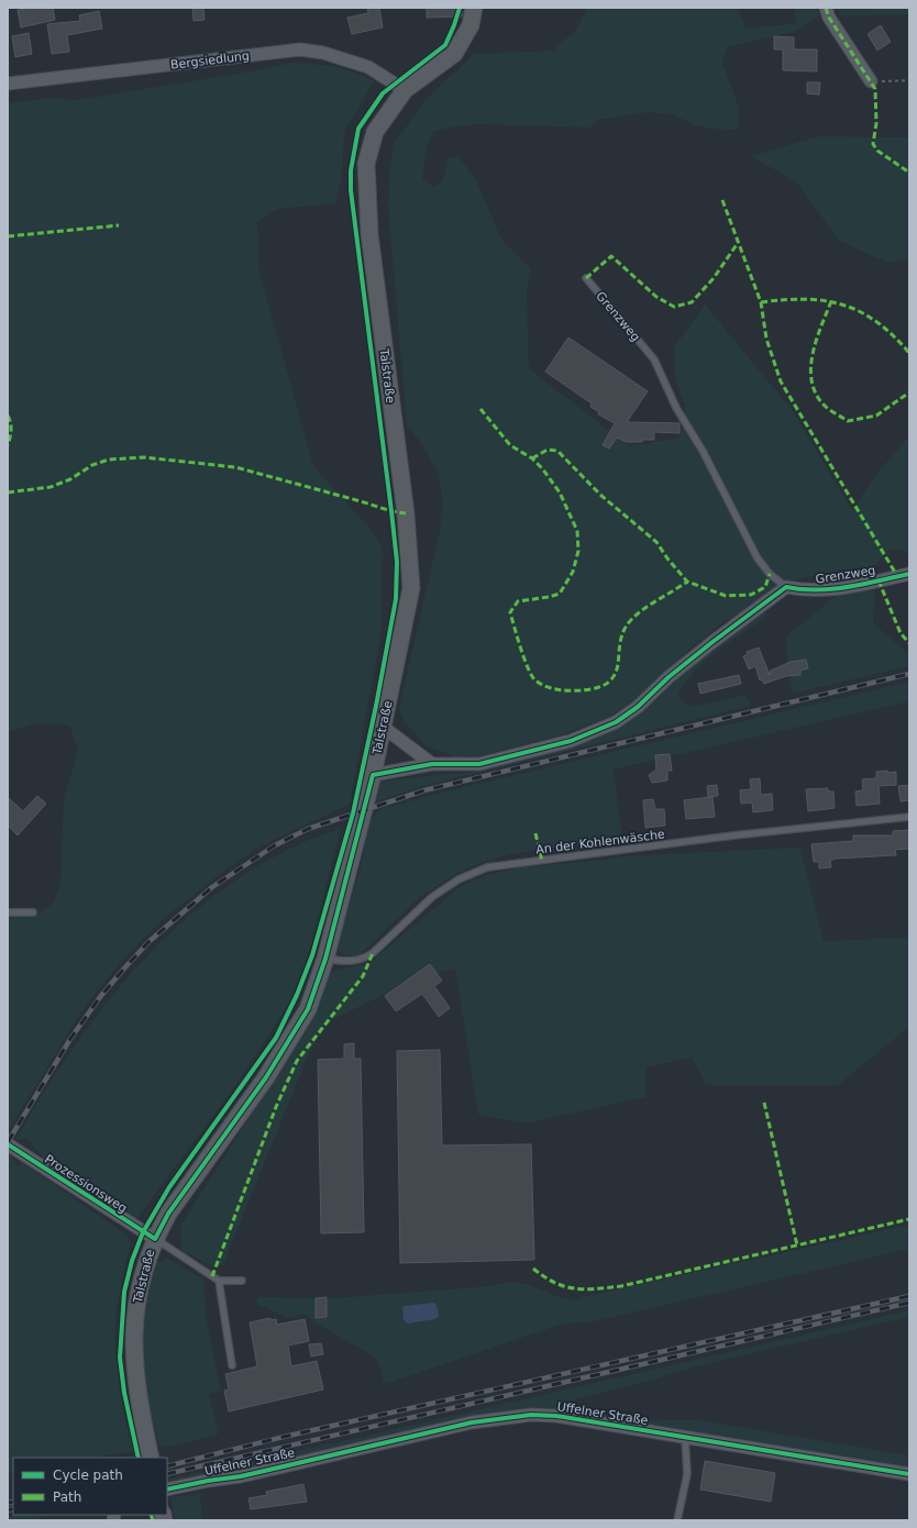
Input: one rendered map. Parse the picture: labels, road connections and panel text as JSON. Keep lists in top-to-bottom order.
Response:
{
  "streets": {
    "street": [
      "Bergsiedlung",
      "Grenzweg",
      "Talstraße",
      "Prozessionsweg",
      "Uffelner Straße"
    ],
    "lane": ["An der Kohlenwäsche"]
  },
  "crossings": [
    ["Bergsiedlung", "Talstraße"],
    ["Talstraße", "An der Kohlenwäsche"],
    ["Talstraße", "Prozessionsweg"]
  ],
  "legend": ["Cycle path", "Path"]
}
